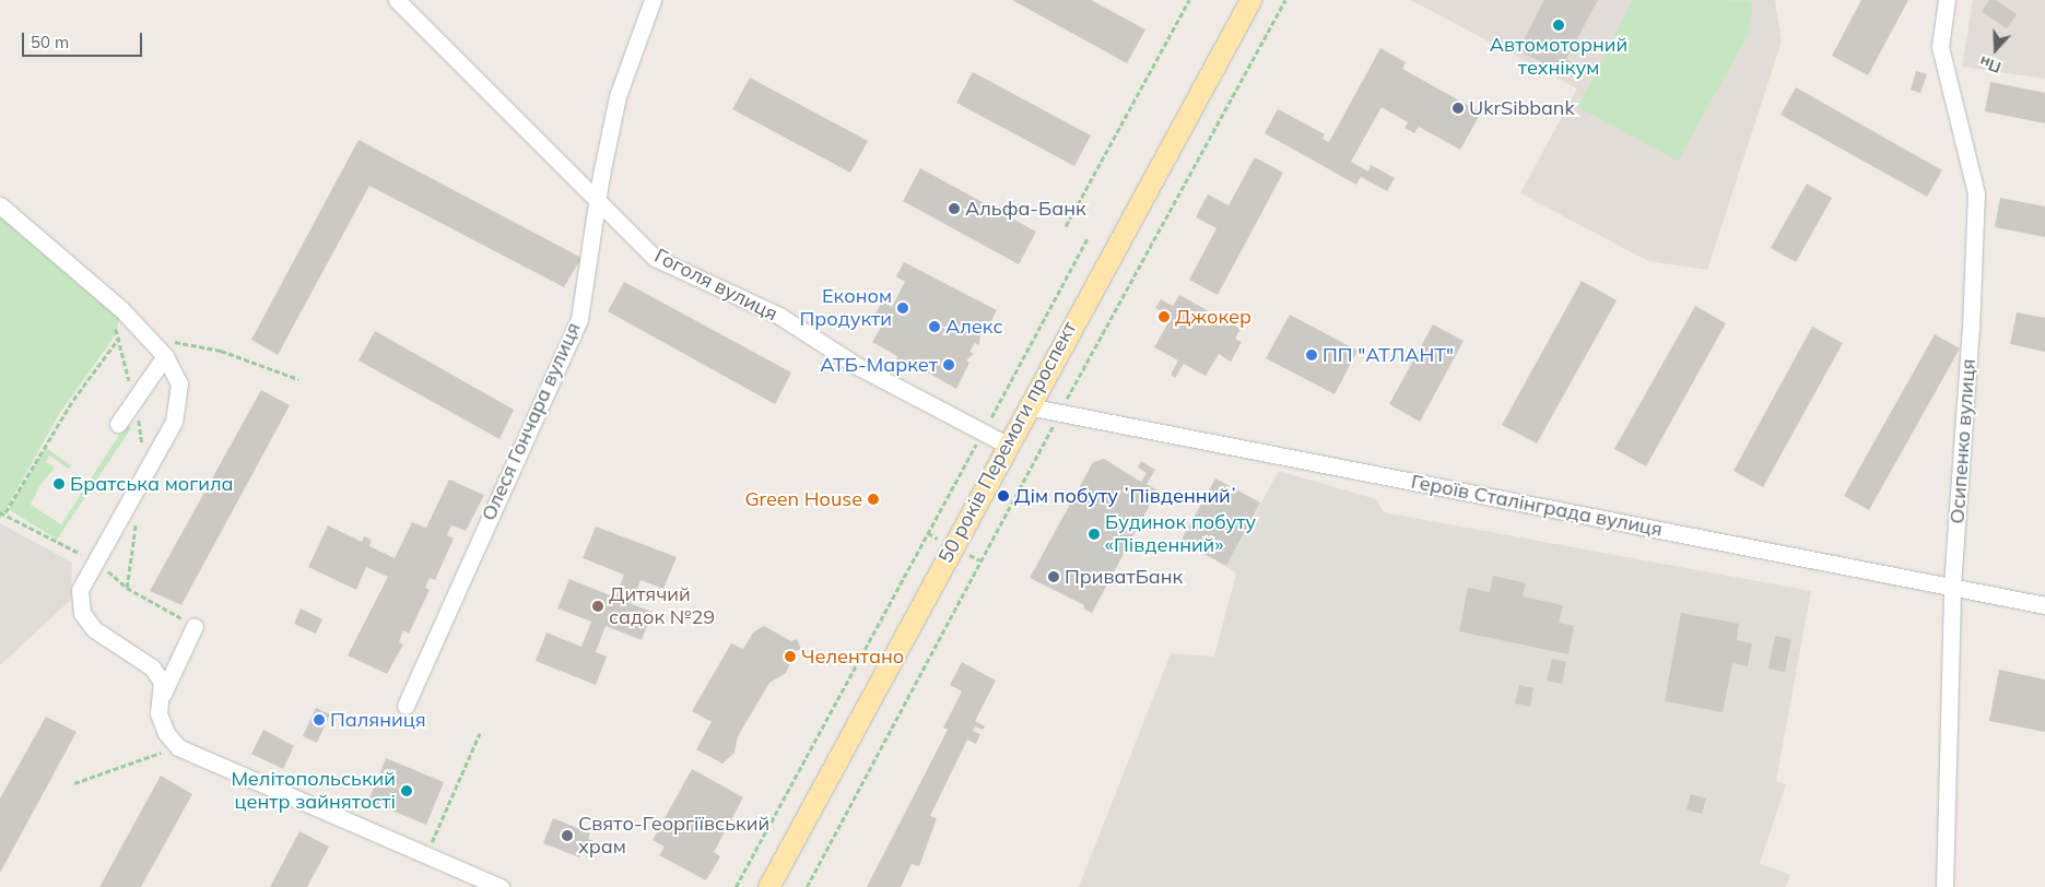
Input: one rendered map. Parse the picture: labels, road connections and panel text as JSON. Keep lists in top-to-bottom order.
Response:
{
  "streets": {
    "main road": ["50 років Перемоги проспект"],
    "street": [
      "Гоголя вулиця",
      "Олеся Гончара вулиця",
      "Осипенко вулиця",
      "Героїв Сталінграда вулиця"
    ]
  },
  "crossings": [
    ["Гоголя вулиця", "Олеся Гончара вулиця"],
    ["Гоголя вулиця", "50 років Перемоги проспект"],
    ["Осипенко вулиця", "Героїв Сталінграда вулиця"],
    ["50 років Перемоги проспект", "Героїв Сталінграда вулиця"]
  ],
  "places": [
    "Автомоторний технікум",
    "UkrSibbank",
    "Альфа-Банк",
    "Економ Продукти",
    "Джокер",
    "Алекс",
    "ПП \"АТЛАНТ\"",
    "АТБ-Маркет",
    "Братська могила",
    "Дім побуту ʼПівденнийʼ",
    "Green House",
    "Будинок побуту «Південний»",
    "ПриватБанк",
    "Дитячий садок №29",
    "Челентано",
    "Паляниця",
    "Мелітопольський центр зайнятості",
    "Свято-Георгіївський храм"
  ],
  "scale_bar": "50 m",
  "north": "bottom"
}
